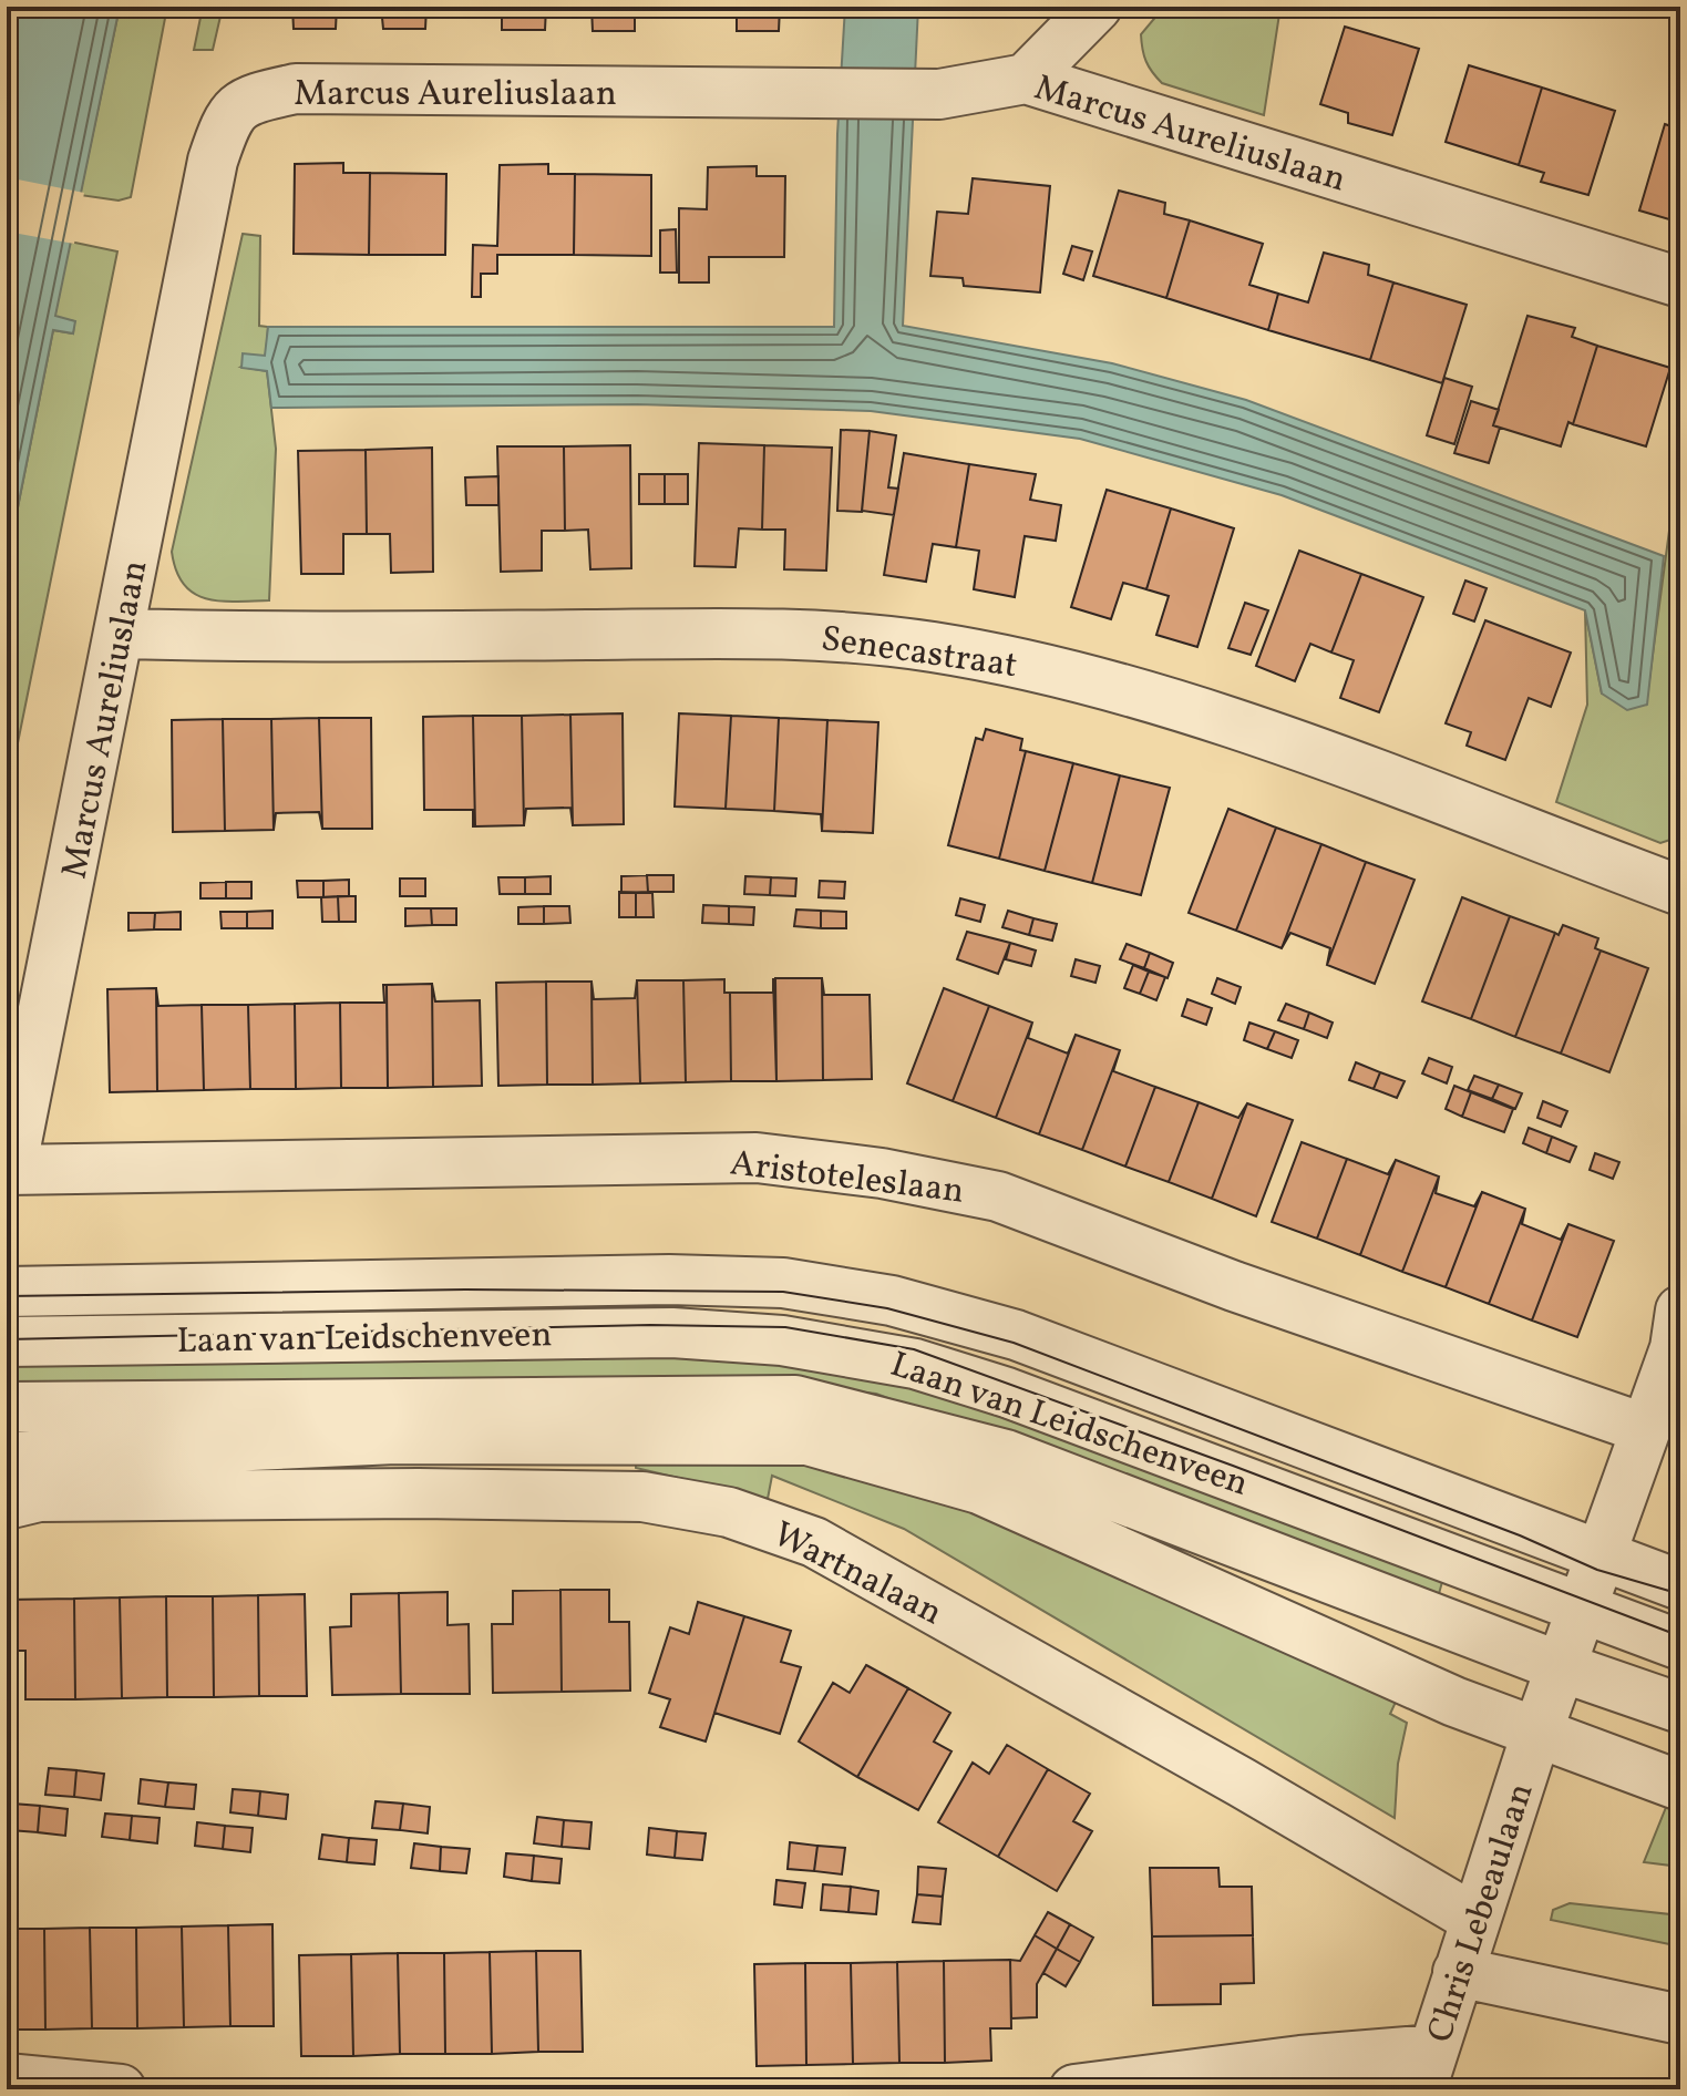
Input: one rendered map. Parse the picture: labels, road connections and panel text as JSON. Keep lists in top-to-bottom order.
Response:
{
  "streets": {
    "street": [
      "Marcus Aureliuslaan",
      "Senecastraat",
      "Aristoteleslaan",
      "Laan van Leidschenveen",
      "Wartnalaan",
      "Chris Lebeaulaan"
    ]
  },
  "crossings": [
    ["Marcus Aureliuslaan", "Senecastraat"],
    ["Marcus Aureliuslaan", "Aristoteleslaan"],
    ["Wartnalaan", "Chris Lebeaulaan"]
  ]
}
